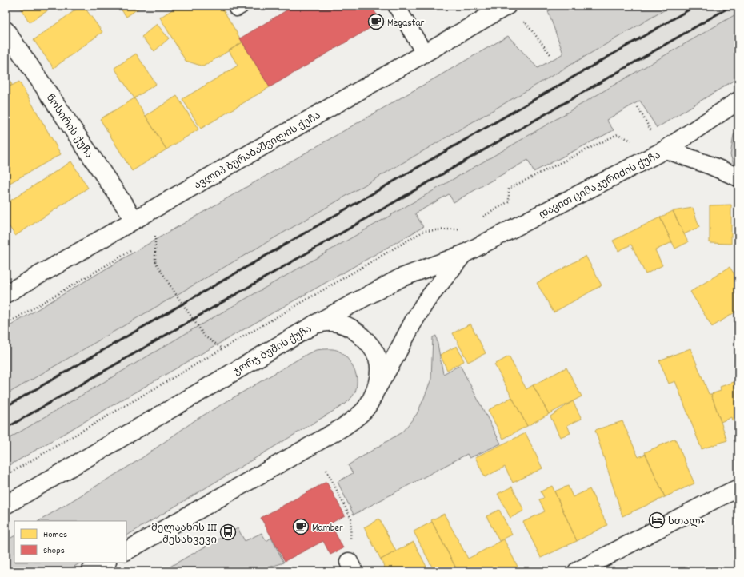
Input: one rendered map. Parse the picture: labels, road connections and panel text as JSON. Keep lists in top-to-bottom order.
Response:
{
  "streets": {
    "street": [
      "ნოსირის ქუჩა",
      "ავლიპ ზურაბაშვილის ქუჩა",
      "დავით ციმაკურიძის ქუჩა",
      "ჯორჯ ბუშის ქუჩა"
    ]
  },
  "crossings": [
    ["ნოსირის ქუჩა", "ავლიპ ზურაბაშვილის ქუჩა"],
    ["დავით ციმაკურიძის ქუჩა", "ჯორჯ ბუშის ქუჩა"]
  ],
  "places": {
    "cafe": ["Megastar", "Mamber"],
    "hotel": ["სთალ+"],
    "bus stop": ["მელაანის III შესახვევი"]
  },
  "legend": ["Homes", "Shops"]
}
